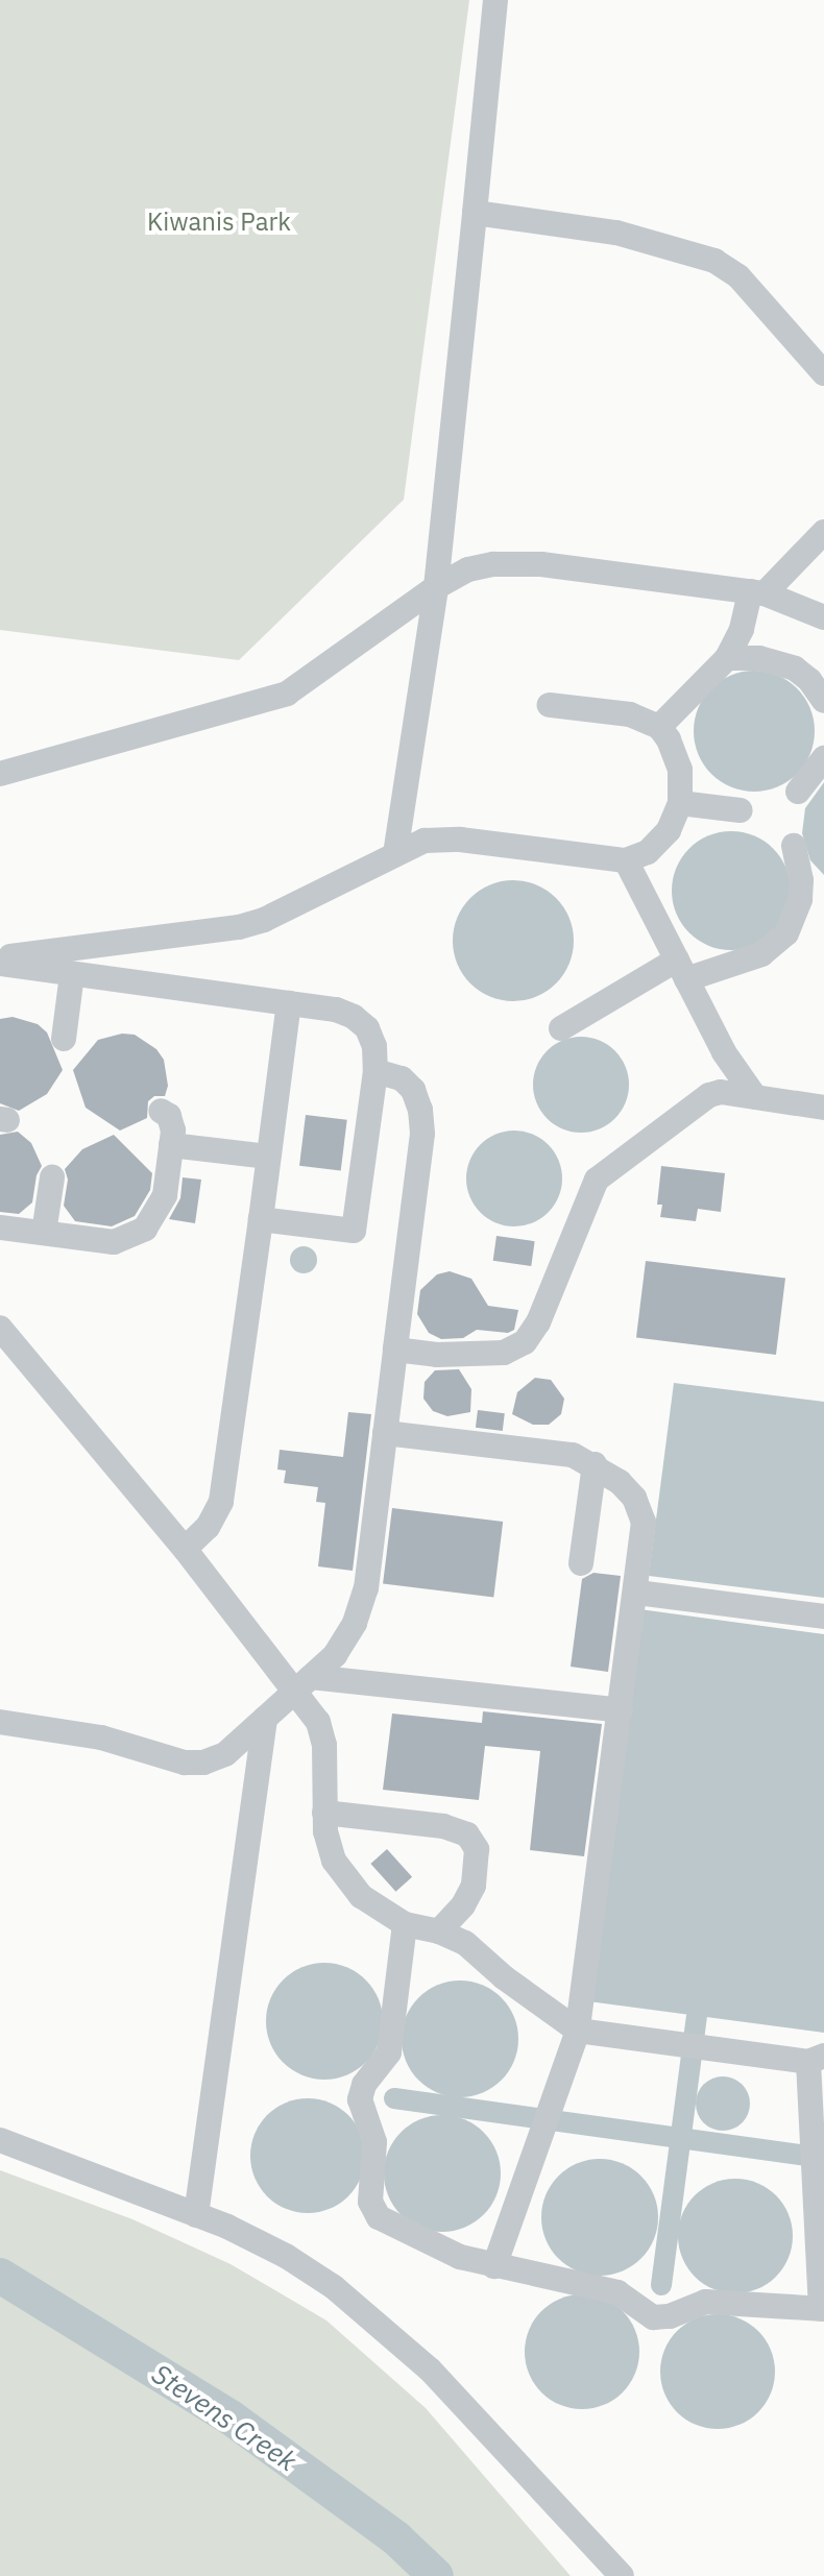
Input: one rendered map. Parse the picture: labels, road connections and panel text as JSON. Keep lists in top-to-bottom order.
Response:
{
  "water": ["Stevens Creek"],
  "parks": ["Kiwanis Park"]
}
